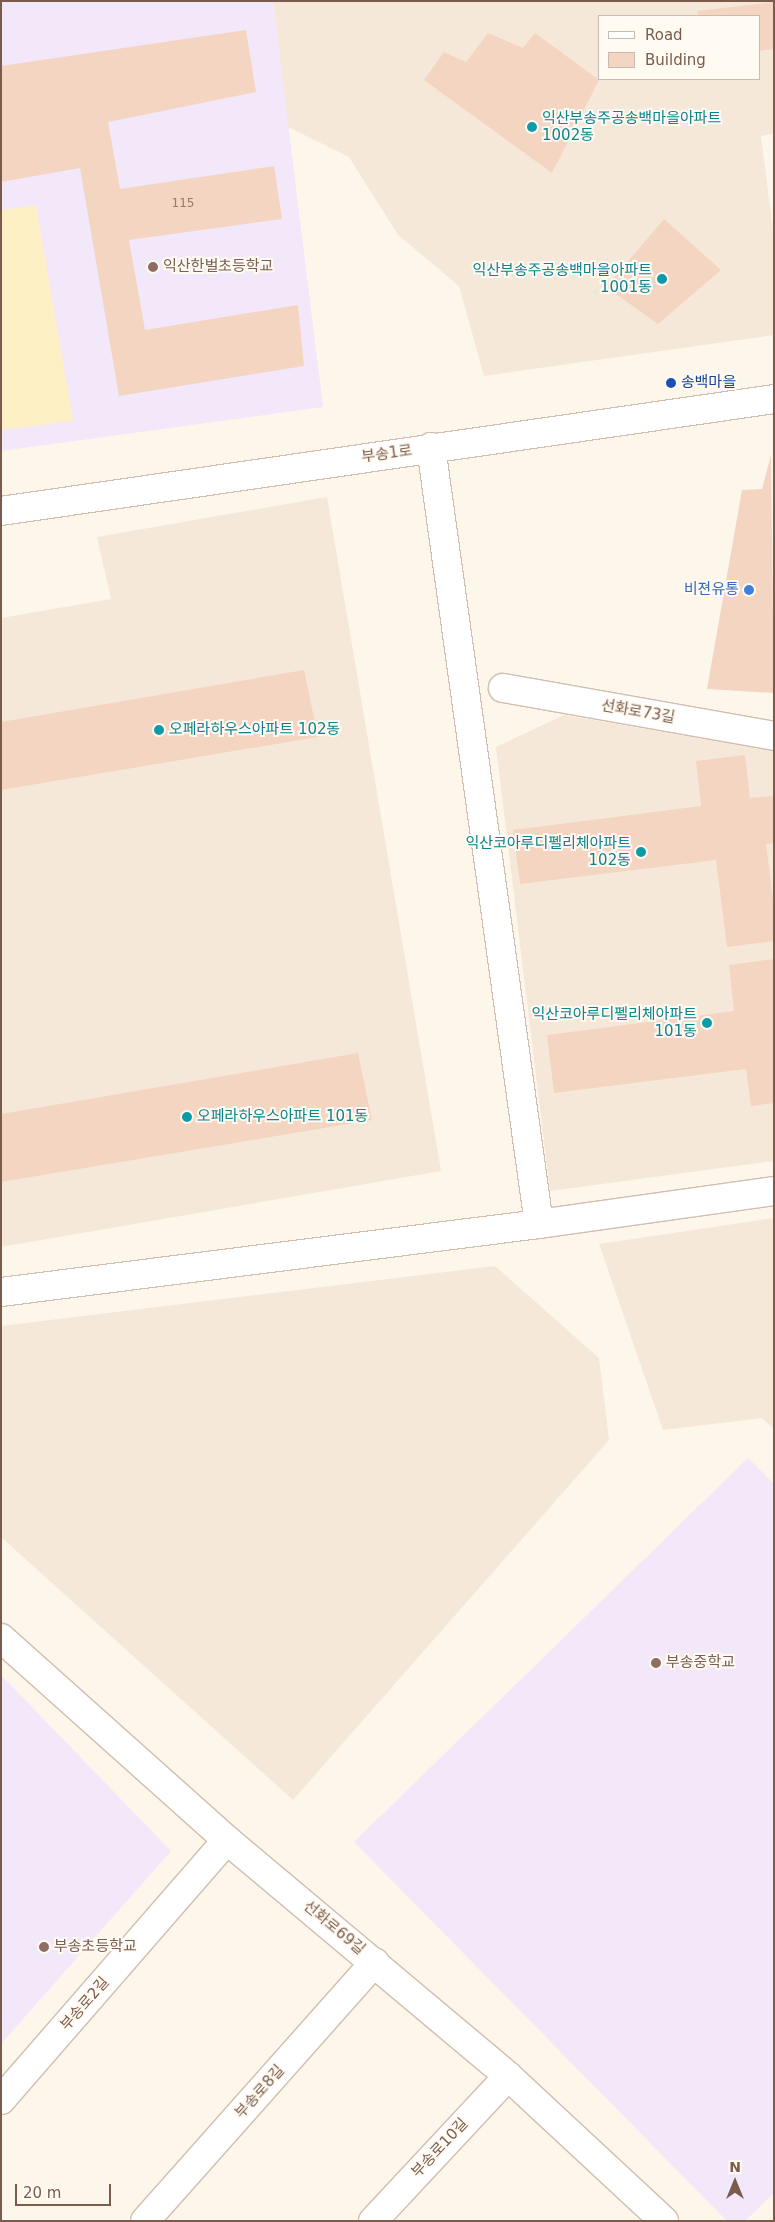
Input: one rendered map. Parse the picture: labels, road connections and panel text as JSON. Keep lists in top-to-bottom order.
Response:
{
  "streets": {
    "street": [
      "부송1로",
      "선화로73길",
      "선화로69길",
      "부송로2길",
      "부송로8길",
      "부송로10길"
    ]
  },
  "crossings": [
    ["선화로69길", "부송로2길"],
    ["선화로69길", "부송로8길"],
    ["선화로69길", "부송로10길"]
  ],
  "places": [
    "익산부송주공송백마을아파트 1002동",
    "익산한벌초등학교",
    "익산부송주공송백마을아파트 1001동",
    "송백마을",
    "비젼유통",
    "오페라하우스아파트 102동",
    "익산코아루디펠리체아파트 102동",
    "익산코아루디펠리체아파트 101동",
    "오페라하우스아파트 101동",
    "부송중학교",
    "부송초등학교"
  ],
  "house_numbers": ["115"],
  "legend": ["Road", "Building"],
  "scale_bar": "20 m",
  "north": "top"
}
